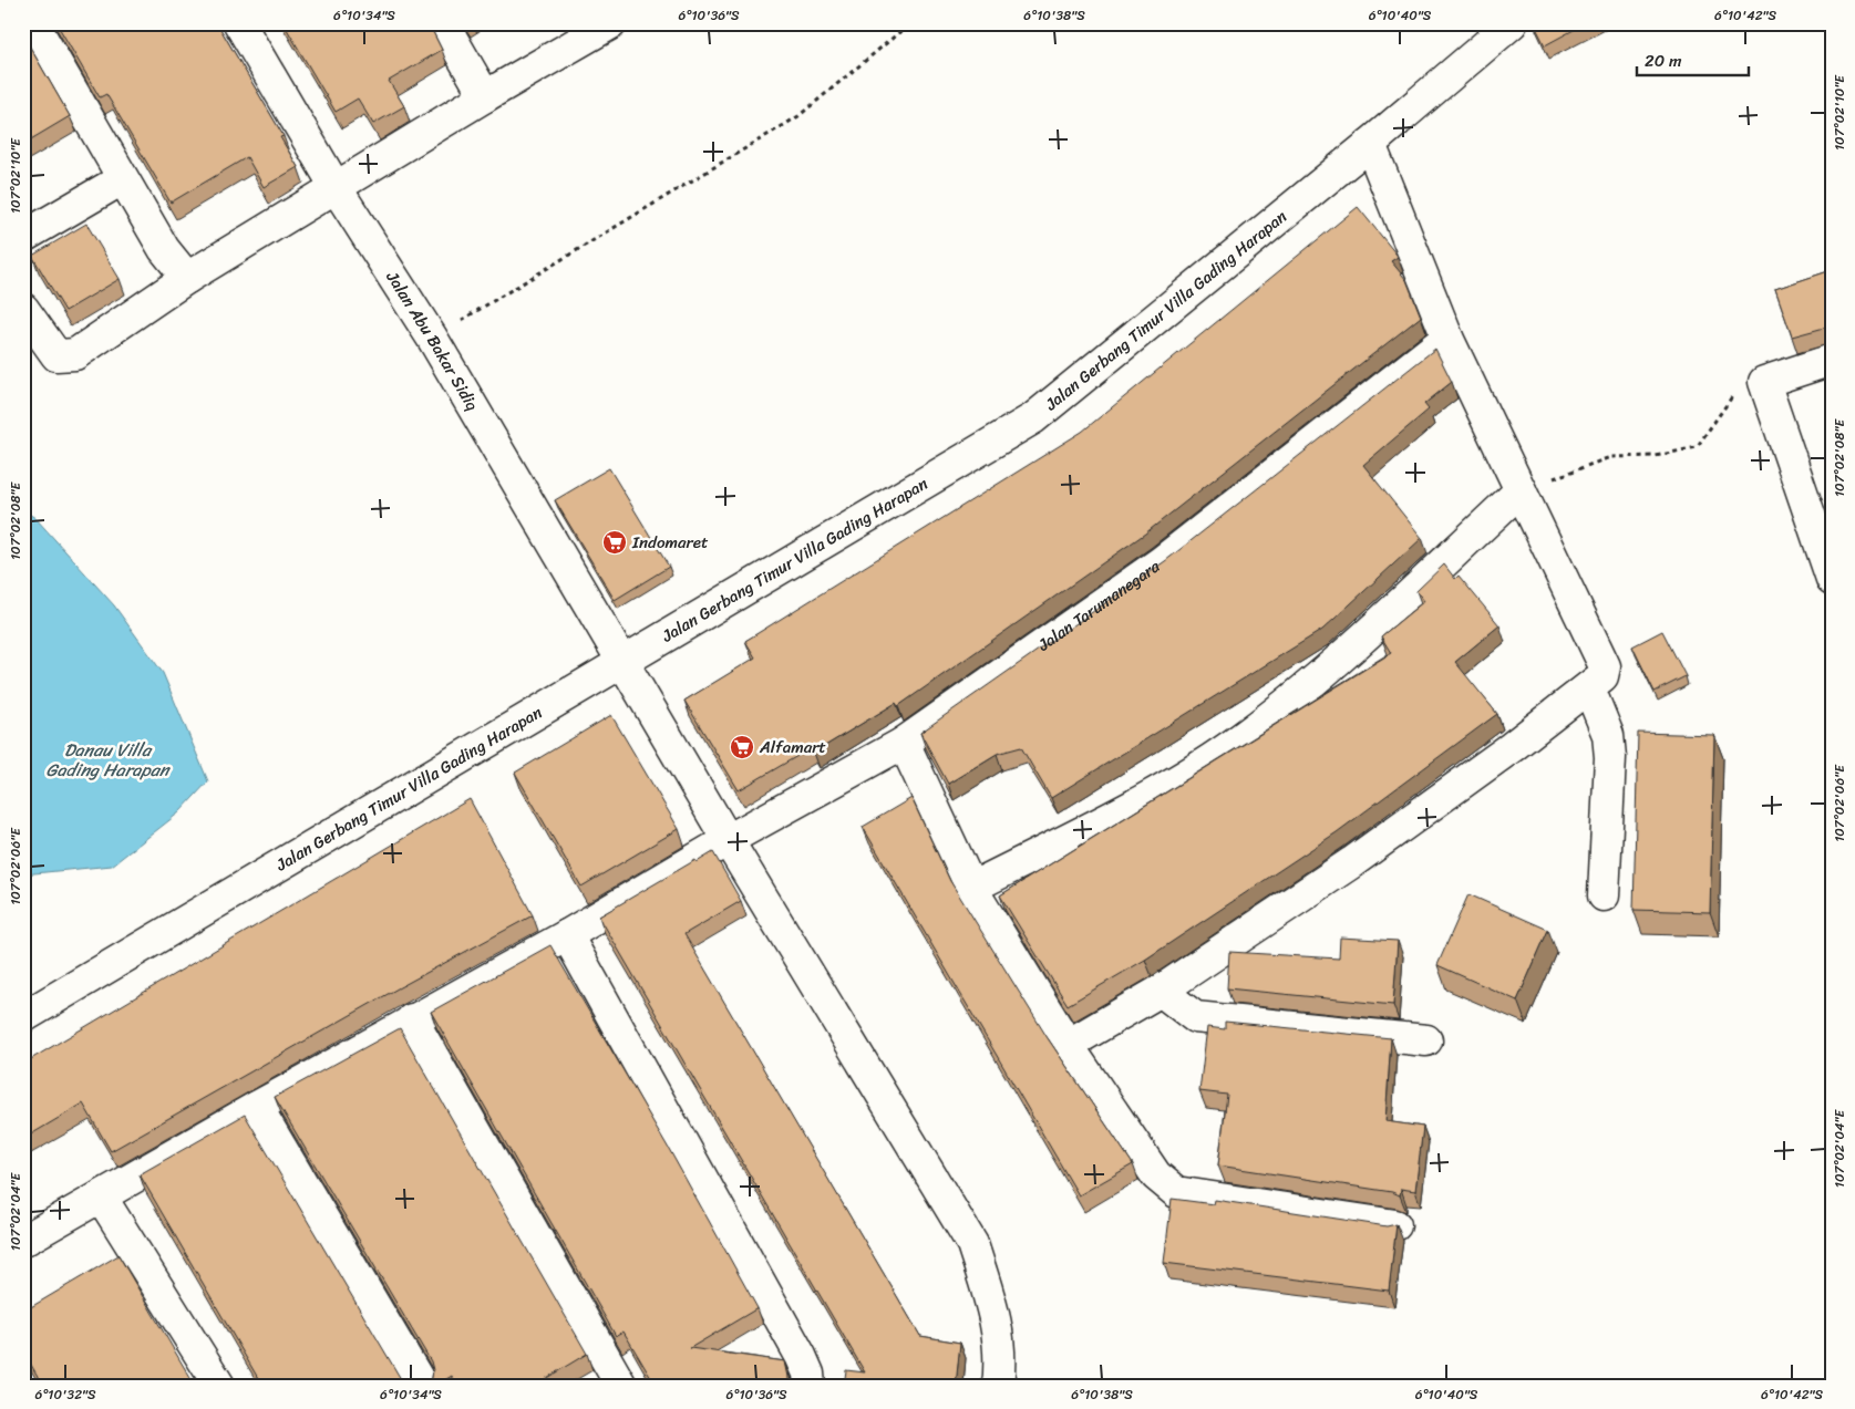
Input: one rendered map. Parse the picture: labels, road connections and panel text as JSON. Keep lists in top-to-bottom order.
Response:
{
  "streets": {
    "street": ["Jalan Gerbang Timur Villa Gading Harapan", "Jalan Abu Bakar Sidiq", "Jalan Tarumanegara"]
  },
  "crossings": [
    ["Jalan Gerbang Timur Villa Gading Harapan", "Jalan Abu Bakar Sidiq"],
    ["Jalan Abu Bakar Sidiq", "Jalan Tarumanegara"]
  ],
  "water": ["Danau Villa Gading Harapan"],
  "places": {
    "supermarket": ["Indomaret", "Alfamart"]
  },
  "scale_bar": "20 m",
  "coordinates": [
    "6°10'34\"S",
    "6°10'36\"S",
    "6°10'38\"S",
    "6°10'40\"S",
    "6°10'42\"S",
    "107°02'10\"E",
    "107°02'08\"E",
    "107°02'06\"E",
    "107°02'04\"E",
    "6°10'32\"S"
  ]
}
